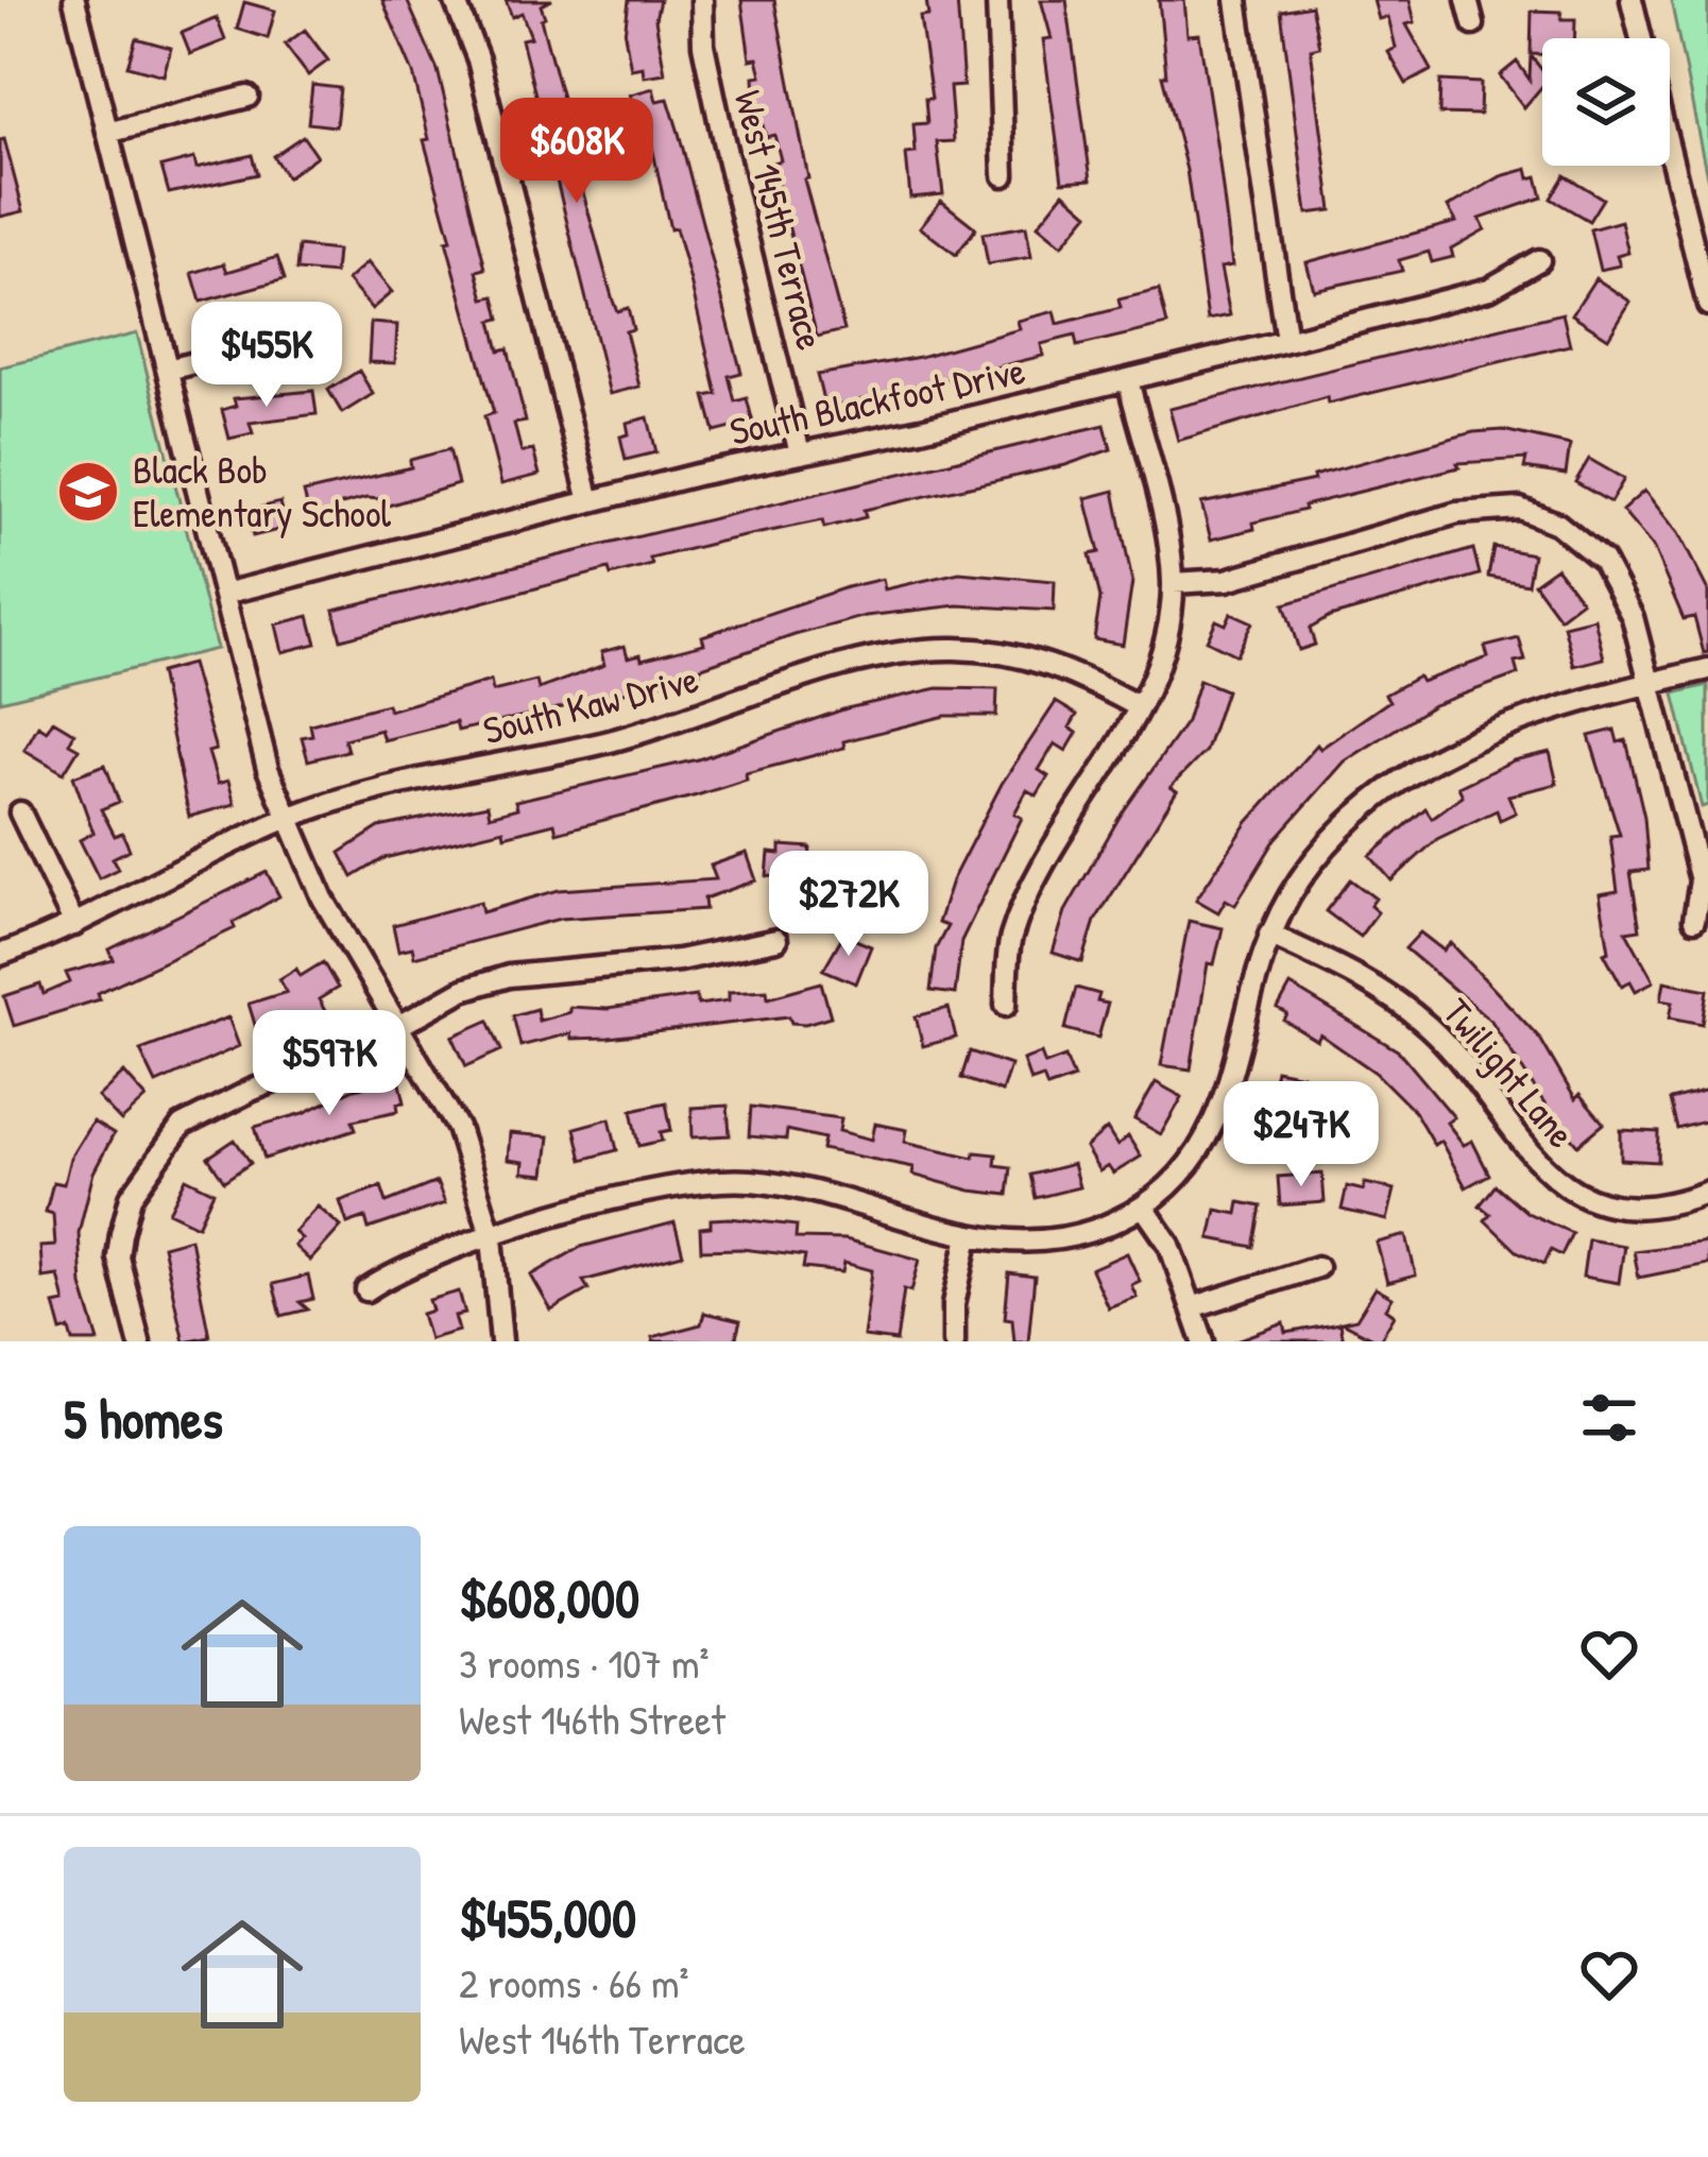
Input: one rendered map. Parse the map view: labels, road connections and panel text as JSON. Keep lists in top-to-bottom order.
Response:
{
  "streets": {
    "street": [
      "West 145th Terrace",
      "South Blackfoot Drive",
      "South Kaw Drive",
      "Twilight Lane"
    ]
  },
  "crossings": [
    ["West 145th Terrace", "South Blackfoot Drive"]
  ],
  "places": {
    "school or university": ["Black Bob Elementary School"]
  },
  "page": {
    "price": [
      "$608K",
      "$455K",
      "$272K",
      "$597K",
      "$247K"
    ],
    "heading": "5 homes",
    "list": [
      {
        "name": "$608,000",
        "note": "3 rooms · 107 m² · West 146th Street"
      },
      {
        "name": "$455,000",
        "note": "2 rooms · 66 m² · West 146th Terrace"
      }
    ]
  }
}
